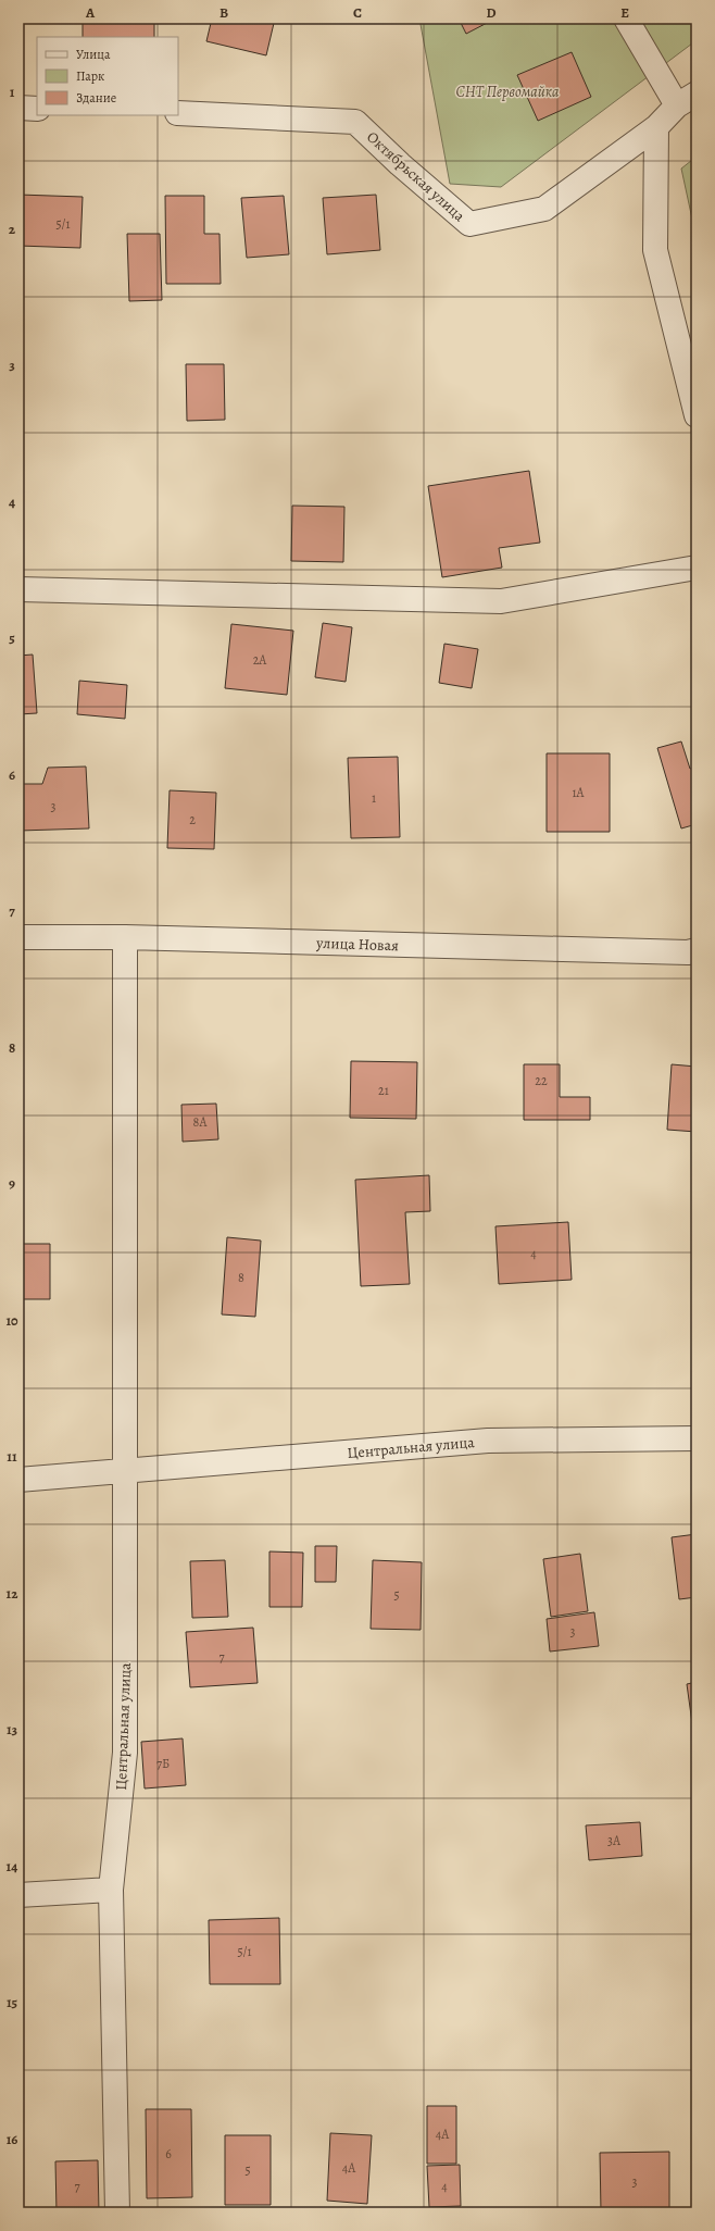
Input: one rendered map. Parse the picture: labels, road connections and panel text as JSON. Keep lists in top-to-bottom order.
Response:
{
  "streets": {
    "street": ["Октябрьская улица", "улица Новая", "Центральная улица"]
  },
  "parks": ["СНТ Первомайка"],
  "house_numbers": [
    "5/1",
    "2А",
    "1А",
    "1",
    "3",
    "2",
    "22",
    "21",
    "8А",
    "4",
    "8",
    "5",
    "3",
    "7",
    "7Б",
    "3А",
    "5/1",
    "4А",
    "6",
    "4А",
    "5",
    "3",
    "7",
    "4"
  ],
  "legend": ["Улица", "Парк", "Здание"],
  "grid": {
    "columns": [
      "A",
      "B",
      "C",
      "D",
      "E"
    ],
    "rows": [
      "1",
      "2",
      "3",
      "4",
      "5",
      "6",
      "7",
      "8",
      "9",
      "10",
      "11",
      "12",
      "13",
      "14",
      "15",
      "16"
    ]
  }
}
